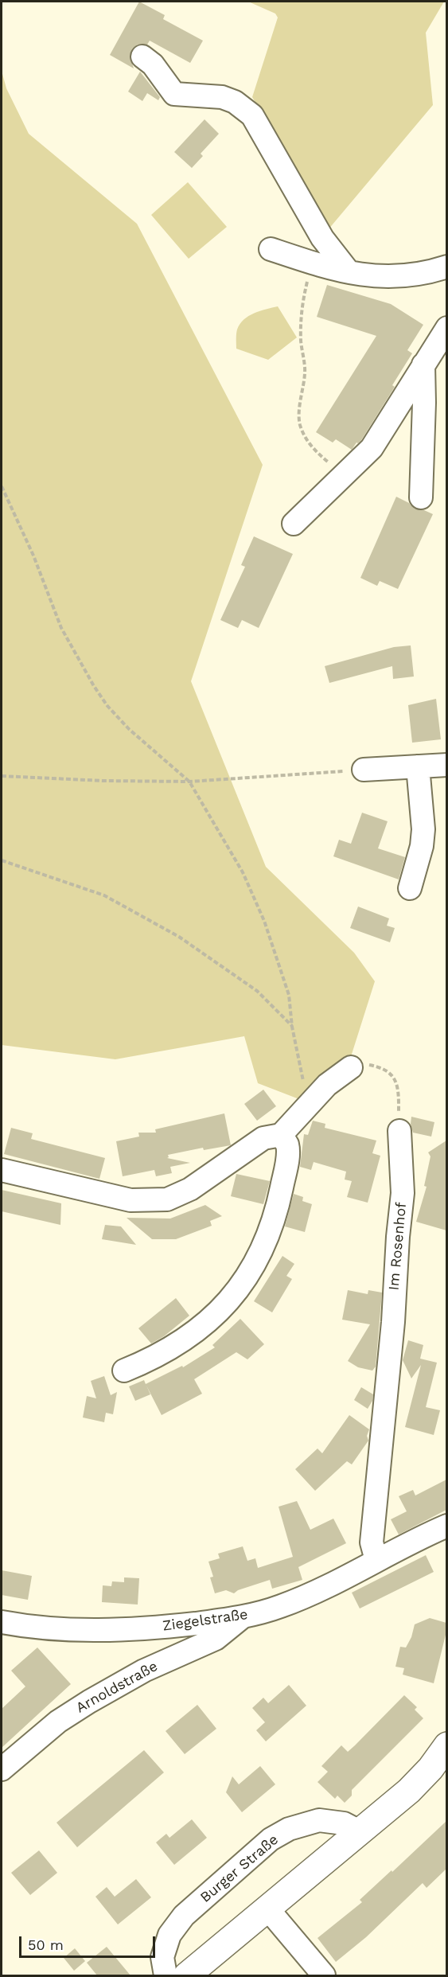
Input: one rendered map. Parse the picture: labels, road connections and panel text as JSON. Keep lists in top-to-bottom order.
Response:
{
  "streets": {
    "street": [
      "Im Rosenhof",
      "Ziegelstraße",
      "Arnoldstraße",
      "Burger Straße"
    ]
  },
  "crossings": [
    ["Im Rosenhof", "Ziegelstraße"],
    ["Ziegelstraße", "Arnoldstraße"]
  ],
  "scale_bar": "50 m"
}
